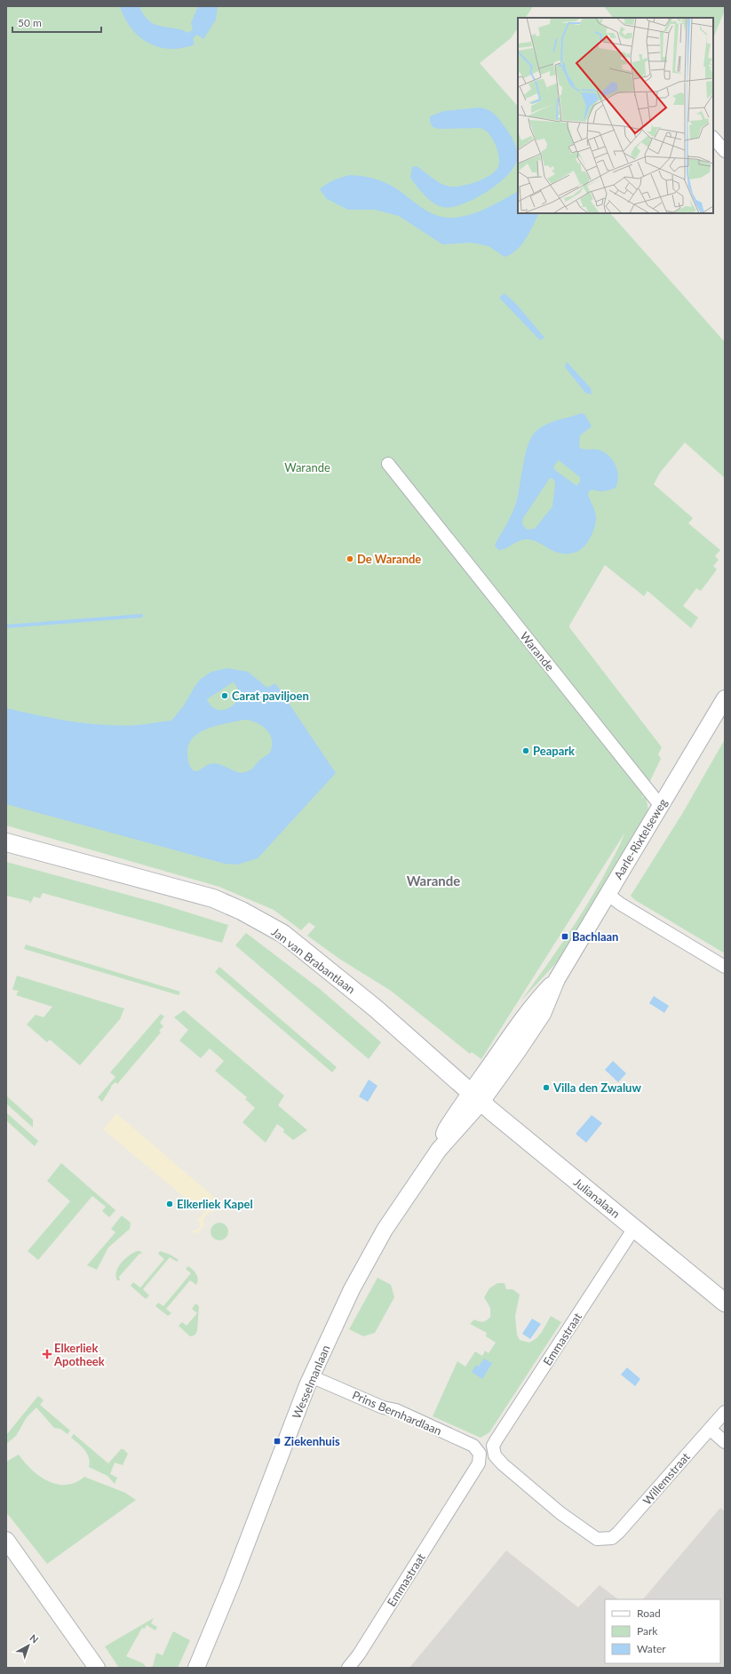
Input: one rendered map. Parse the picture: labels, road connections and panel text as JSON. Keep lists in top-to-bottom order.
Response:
{
  "streets": {
    "main road": ["Jan van Brabantlaan", "Julianalaan"],
    "street": [
      "Warande",
      "Aarle-Rixtelseweg",
      "Emmastraat",
      "Wesselmanlaan",
      "Prins Bernhardlaan",
      "Willemstraat"
    ]
  },
  "crossings": [
    ["Warande", "Aarle-Rixtelseweg"],
    ["Aarle-Rixtelseweg", "Jan van Brabantlaan"],
    ["Aarle-Rixtelseweg", "Julianalaan"],
    ["Aarle-Rixtelseweg", "Wesselmanlaan"],
    ["Jan van Brabantlaan", "Julianalaan"],
    ["Jan van Brabantlaan", "Wesselmanlaan"],
    ["Julianalaan", "Emmastraat"],
    ["Julianalaan", "Wesselmanlaan"],
    ["Emmastraat", "Prins Bernhardlaan"],
    ["Emmastraat", "Willemstraat"],
    ["Wesselmanlaan", "Prins Bernhardlaan"]
  ],
  "districts": ["Warande"],
  "parks": ["Warande"],
  "places": {
    "other": [
      "De Warande",
      "Carat paviljoen",
      "Peapark",
      "Villa den Zwaluw",
      "Elkerliek Kapel"
    ],
    "transit": ["Bachlaan", "Ziekenhuis"],
    "health": ["Elkerliek Apotheek"]
  },
  "legend": ["Road", "Park", "Water"],
  "scale_bar": "50 m",
  "north": "top right"
}
